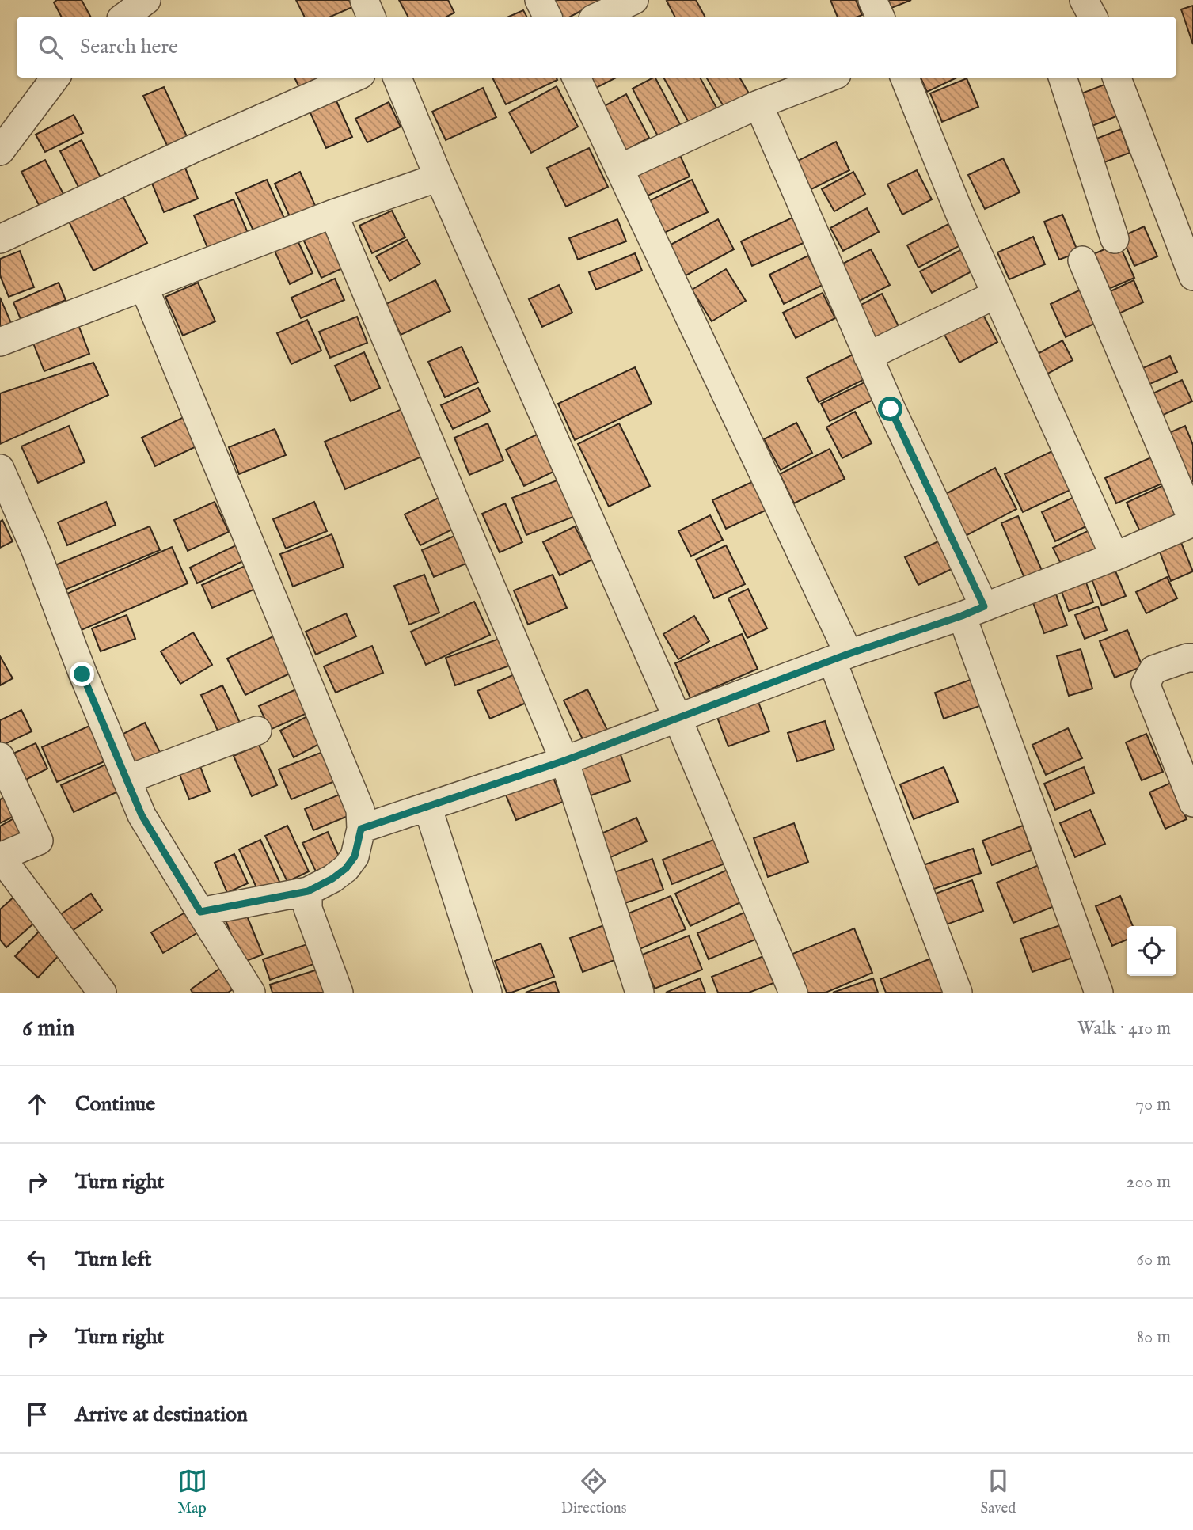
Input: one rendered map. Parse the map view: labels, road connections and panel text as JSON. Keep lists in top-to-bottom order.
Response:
{
  "page": {
    "search": "Search here",
    "heading": ["6 min", "Walk · 410 m"],
    "list": [
      ["Continue", "70 m"],
      ["Turn right", "200 m"],
      ["Turn left", "60 m"],
      ["Turn right", "80 m"],
      "Arrive at destination"
    ],
    "nav": ["Map", "Directions", "Saved"]
  }
}
